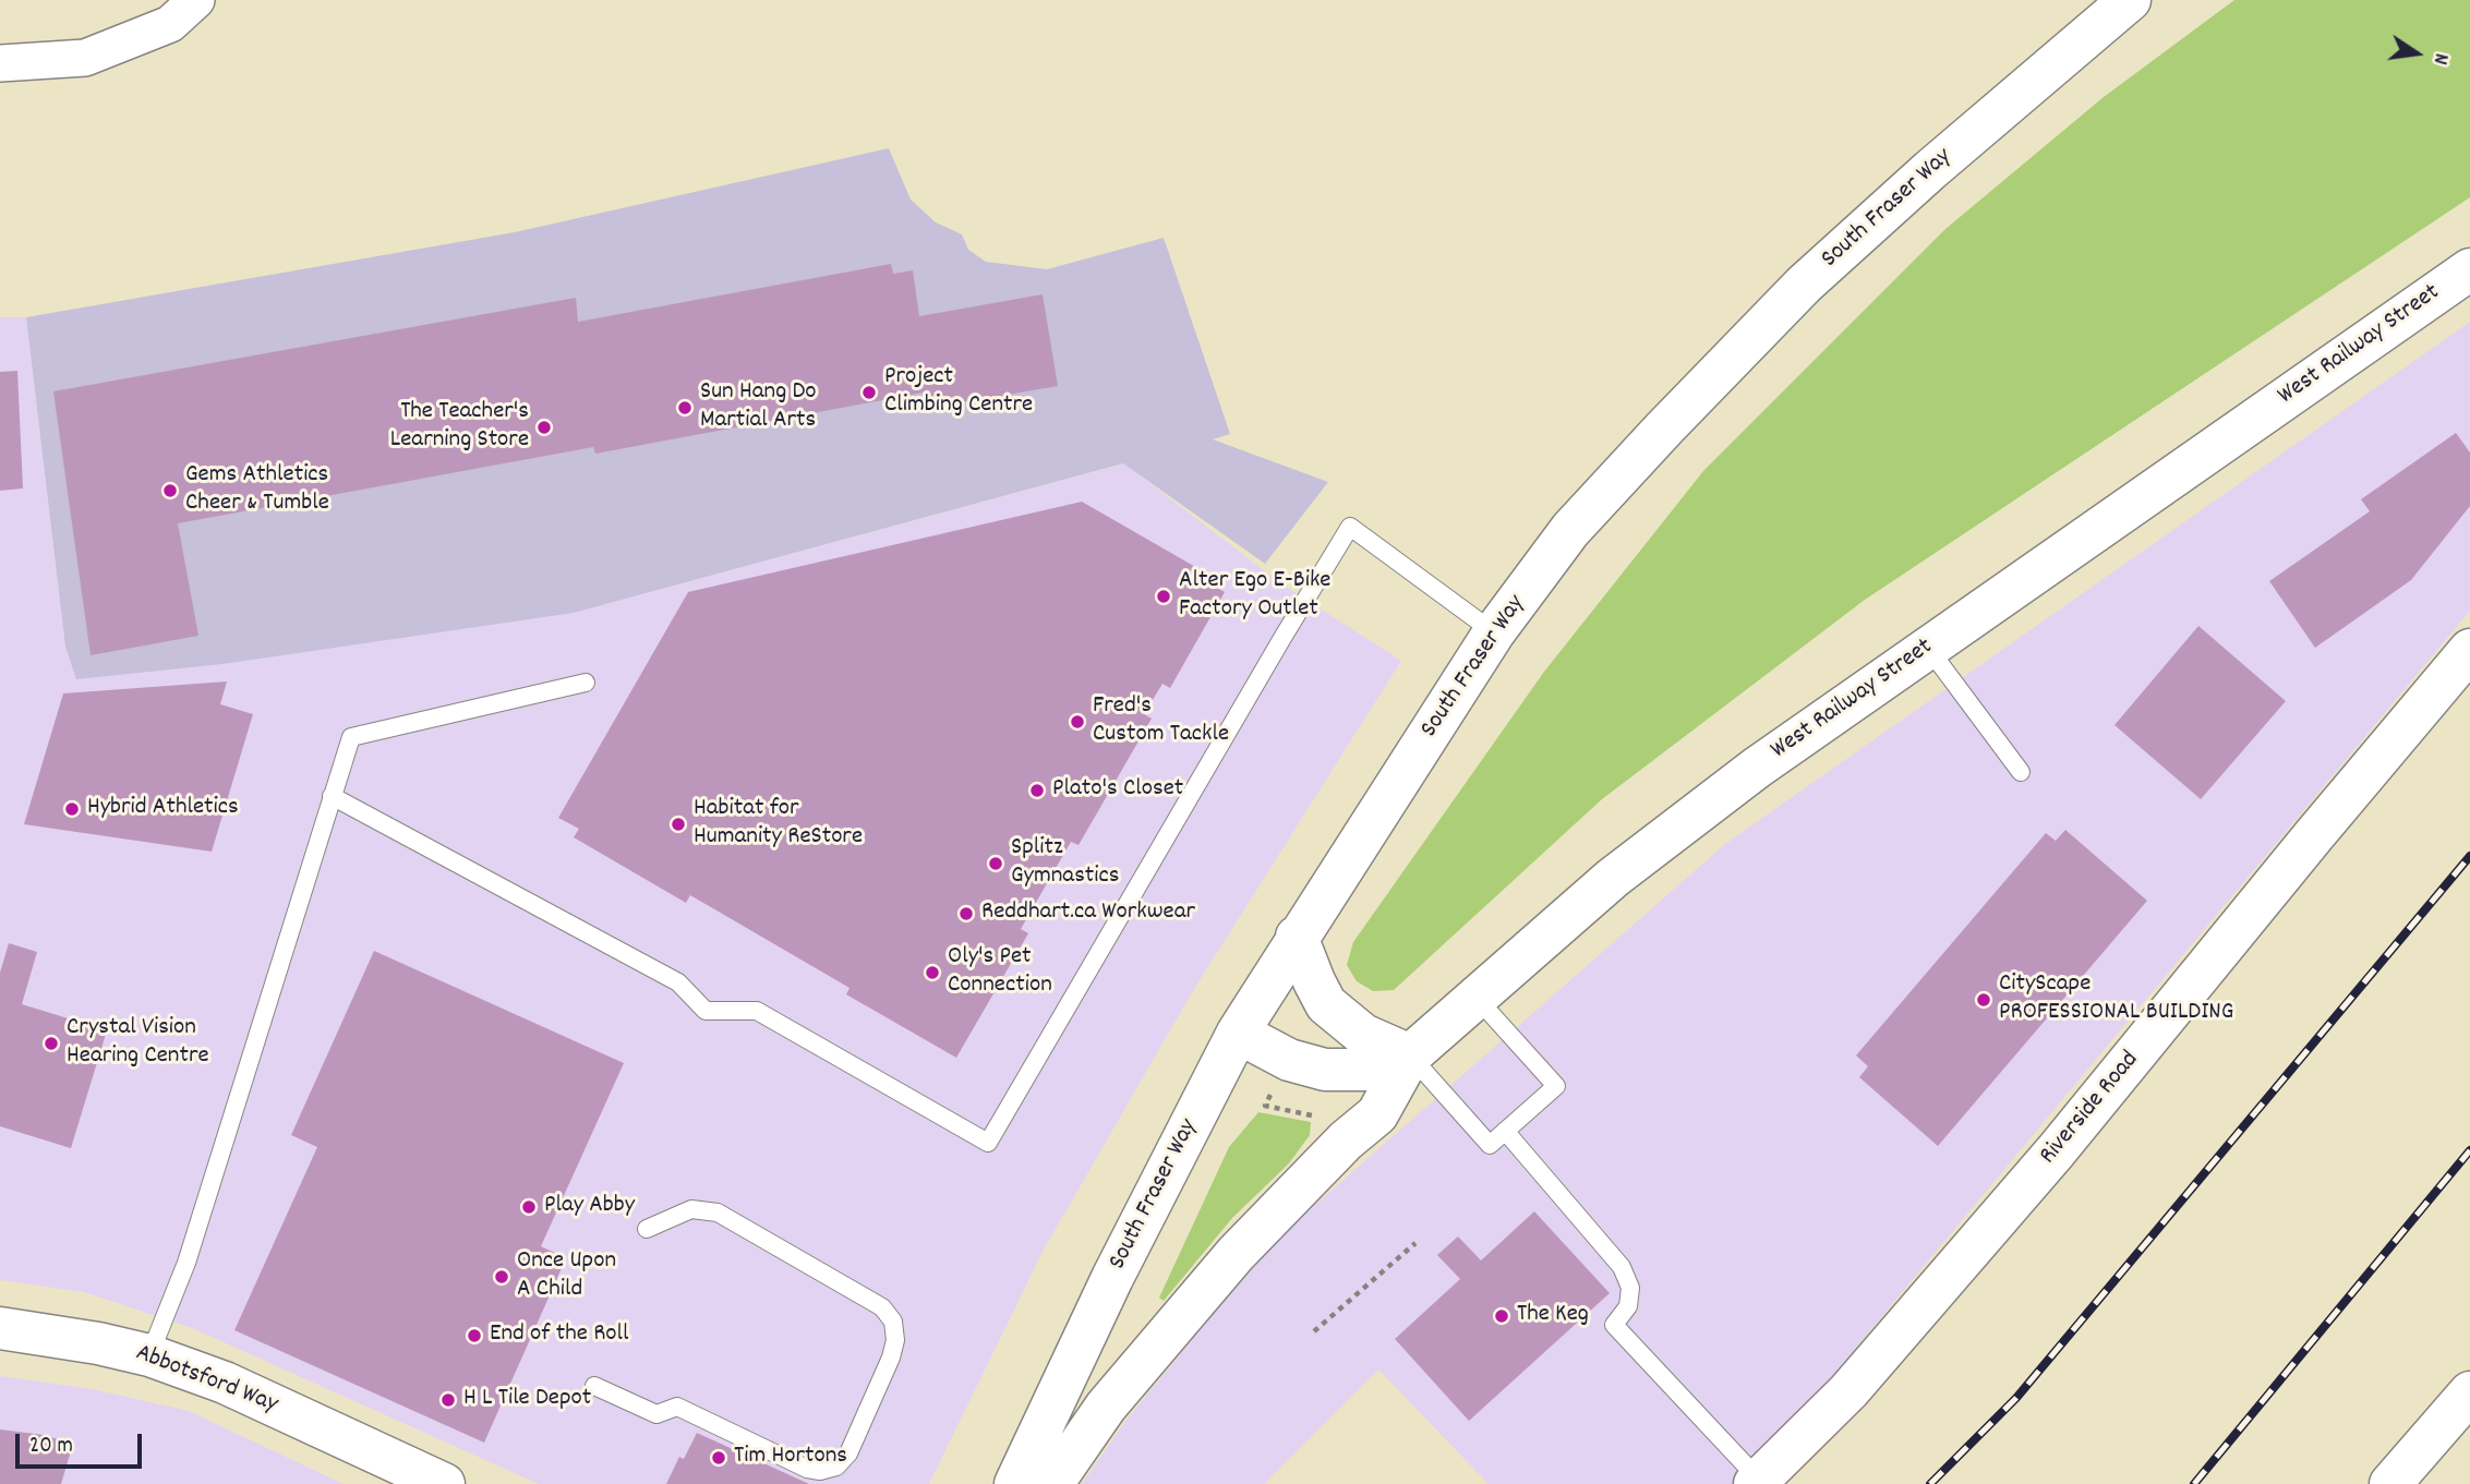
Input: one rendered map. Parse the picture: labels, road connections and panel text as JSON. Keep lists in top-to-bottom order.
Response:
{
  "streets": {
    "street": [
      "South Fraser Way",
      "West Railway Street",
      "Riverside Road",
      "Abbotsford Way"
    ]
  },
  "crossings": [
    ["South Fraser Way", "West Railway Street"]
  ],
  "places": [
    "Project Climbing Centre",
    "Sun Hang Do Martial Arts",
    "The Teacher's Learning Store",
    "Gems Athletics Cheer & Tumble",
    "Alter Ego E-Bike Factory Outlet",
    "Fred's Custom Tackle",
    "Plato's Closet",
    "Hybrid Athletics",
    "Habitat for Humanity ReStore",
    "Splitz Gymnastics",
    "Reddhart.ca Workwear",
    "Oly's Pet Connection",
    "CityScape PROFESSIONAL BUILDING",
    "Crystal Vision Hearing Centre",
    "Play Abby",
    "Once Upon A Child",
    "The Keg",
    "End of the Roll",
    "H L Tile Depot",
    "Tim Hortons"
  ],
  "scale_bar": "20 m",
  "north": "right"
}
